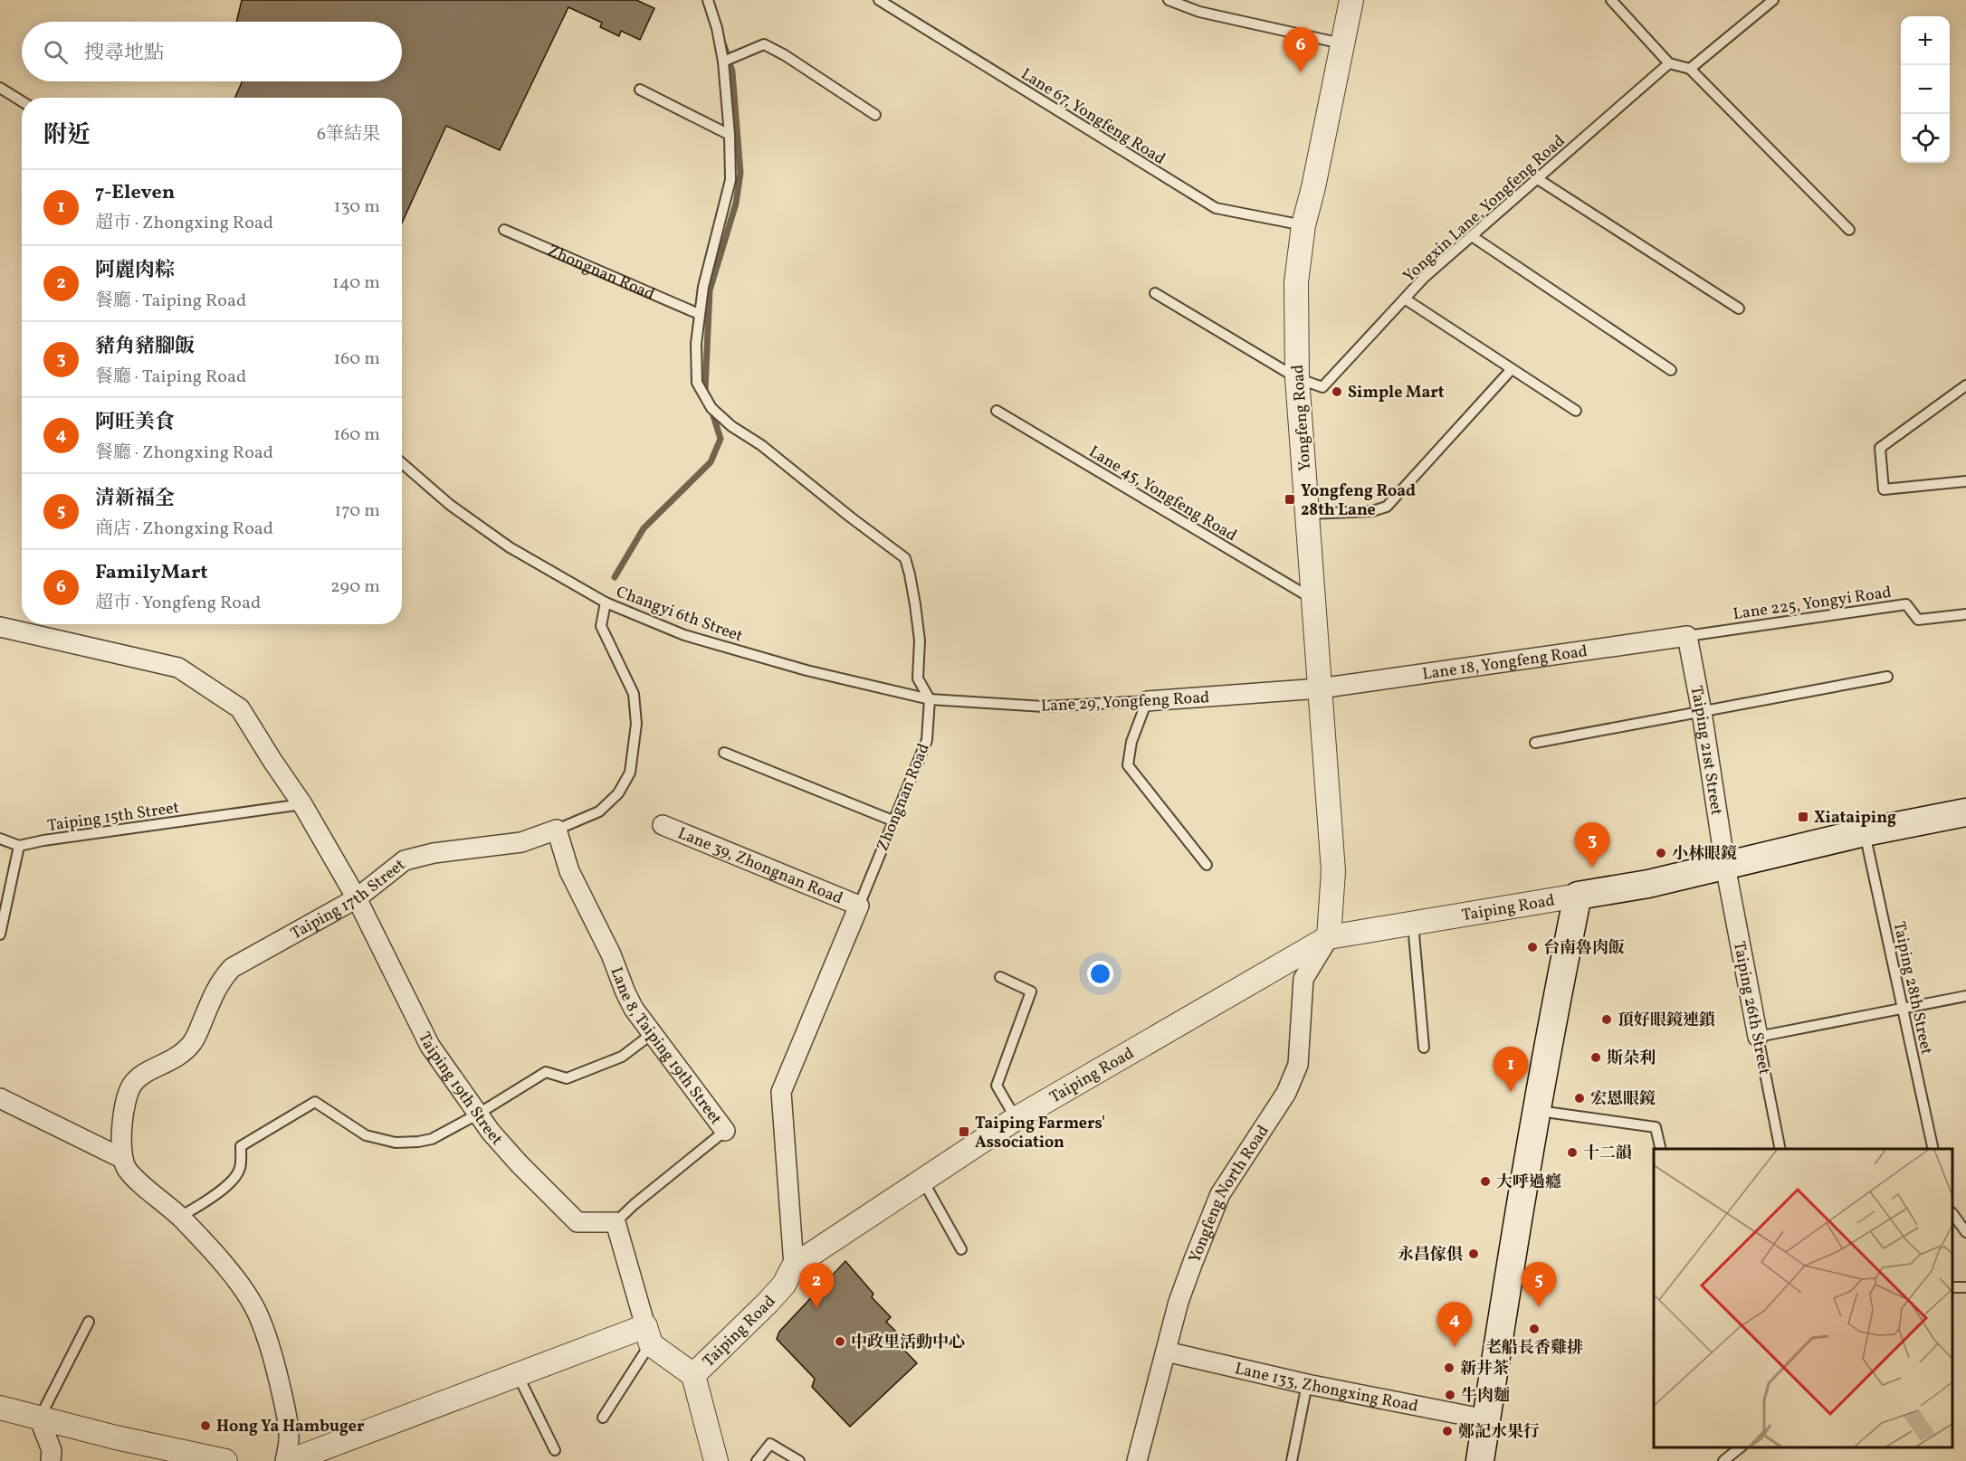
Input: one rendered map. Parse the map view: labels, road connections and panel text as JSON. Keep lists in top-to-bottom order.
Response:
{
  "streets": {
    "main road": ["Taiping Road"],
    "street": [
      "Zhongnan Road",
      "Yongfeng Road",
      "Lane 18, Yongfeng Road",
      "Lane 29, Yongfeng Road",
      "Taiping 21st Street",
      "Lane 39, Zhongnan Road",
      "Taiping 17th Street",
      "Taiping 26th Street",
      "Lane 8, Taiping 19th Street",
      "Taiping 19th Street",
      "Yongfeng North Road",
      "Lane 133, Zhongxing Road"
    ],
    "lane": [
      "Lane 67, Yongfeng Road",
      "Yongxin Lane, Yongfeng Road",
      "Lane 45, Yongfeng Road",
      "Lane 225, Yongyi Road",
      "Changyi 6th Street",
      "Taiping 15th Street",
      "Taiping 28th Street"
    ]
  },
  "crossings": [
    ["Lane 67, Yongfeng Road", "Yongfeng Road"],
    ["Yongxin Lane, Yongfeng Road", "Yongfeng Road"],
    ["Zhongnan Road", "Changyi 6th Street"],
    ["Zhongnan Road", "Lane 29, Yongfeng Road"],
    ["Zhongnan Road", "Lane 39, Zhongnan Road"],
    ["Zhongnan Road", "Taiping Road"],
    ["Yongfeng Road", "Lane 45, Yongfeng Road"],
    ["Yongfeng Road", "Lane 18, Yongfeng Road"],
    ["Yongfeng Road", "Lane 29, Yongfeng Road"],
    ["Yongfeng Road", "Taiping Road"],
    ["Yongfeng Road", "Yongfeng North Road"],
    ["Lane 225, Yongyi Road", "Lane 18, Yongfeng Road"],
    ["Lane 225, Yongyi Road", "Taiping 21st Street"],
    ["Changyi 6th Street", "Lane 29, Yongfeng Road"],
    ["Changyi 6th Street", "Taiping 17th Street"],
    ["Lane 18, Yongfeng Road", "Lane 29, Yongfeng Road"],
    ["Lane 18, Yongfeng Road", "Taiping 21st Street"],
    ["Taiping 21st Street", "Taiping Road"],
    ["Taiping 21st Street", "Taiping 26th Street"],
    ["Taiping 15th Street", "Taiping 19th Street"],
    ["Taiping 17th Street", "Lane 8, Taiping 19th Street"],
    ["Taiping 17th Street", "Taiping 19th Street"],
    ["Taiping Road", "Taiping 28th Street"],
    ["Taiping Road", "Taiping 26th Street"],
    ["Taiping Road", "Yongfeng North Road"],
    ["Lane 8, Taiping 19th Street", "Taiping 19th Street"],
    ["Yongfeng North Road", "Lane 133, Zhongxing Road"]
  ],
  "places": {
    "other": [
      "Simple Mart",
      "小林眼鏡",
      "台南魯肉飯",
      "頂好眼鏡連鎖",
      "斯朵利",
      "宏恩眼鏡",
      "十二韻",
      "大呼過癮",
      "永昌傢俱",
      "老船長香雞排",
      "中政里活動中心",
      "新井茶",
      "牛肉麵",
      "Hong Ya Hambuger",
      "鄭記水果行"
    ],
    "transit": ["Yongfeng Road 28th Lane", "Xiataiping", "Taiping Farmers' Association"]
  },
  "page": {
    "map_buttons": ["+", "−"],
    "search": "搜尋地點",
    "pins": [
      "6",
      "3",
      "1",
      "5",
      "2",
      "4"
    ],
    "heading": ["附近", "6筆結果"],
    "list": [
      {
        "mark": "1",
        "name": "7-Eleven",
        "note": "超市 · Zhongxing Road",
        "value": "130 m"
      },
      {
        "mark": "2",
        "name": "阿麗肉粽",
        "note": "餐廳 · Taiping Road",
        "value": "140 m"
      },
      {
        "mark": "3",
        "name": "豬角豬腳飯",
        "note": "餐廳 · Taiping Road",
        "value": "160 m"
      },
      {
        "mark": "4",
        "name": "阿旺美食",
        "note": "餐廳 · Zhongxing Road",
        "value": "160 m"
      },
      {
        "mark": "5",
        "name": "清新福全",
        "note": "商店 · Zhongxing Road",
        "value": "170 m"
      },
      {
        "mark": "6",
        "name": "FamilyMart",
        "note": "超市 · Yongfeng Road",
        "value": "290 m"
      }
    ]
  }
}
